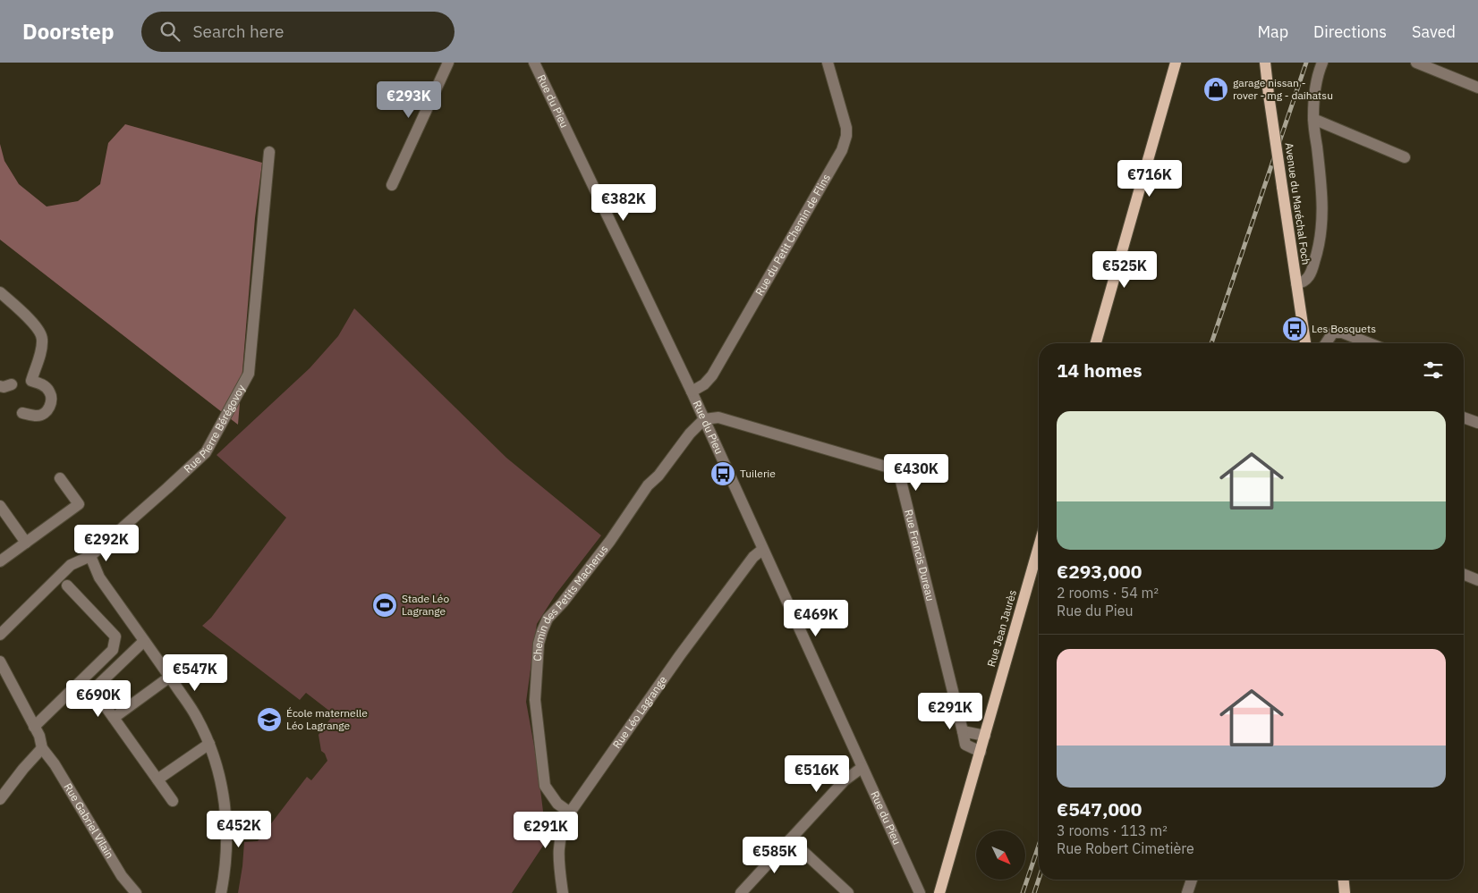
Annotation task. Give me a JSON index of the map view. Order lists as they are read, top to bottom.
{
  "streets": {
    "main road": ["Avenue du Maréchal Foch", "Rue Jean Jaurès"],
    "street": [
      "Rue du Pieu",
      "Rue du Petit Chemin de Flins",
      "Rue Pierre Bérégovoy",
      "Rue Francis Dureau",
      "Chemin des Petits Macherus",
      "Rue Léo Lagrange",
      "Rue Gabriel Vilain"
    ]
  },
  "crossings": [
    ["Rue du Pieu", "Rue du Petit Chemin de Flins"],
    ["Rue du Pieu", "Rue Francis Dureau"],
    ["Rue du Pieu", "Chemin des Petits Macherus"],
    ["Rue du Pieu", "Rue Léo Lagrange"],
    ["Rue Francis Dureau", "Chemin des Petits Macherus"],
    ["Rue Francis Dureau", "Rue Jean Jaurès"],
    ["Chemin des Petits Macherus", "Rue Léo Lagrange"]
  ],
  "places": {
    "shop": ["garage nissan - rover - mg - daihatsu"],
    "bus stop": ["Les Bosquets", "Tuilerie"],
    "sports": ["Stade Léo Lagrange"],
    "school or university": ["École maternelle Léo Lagrange"]
  },
  "north": "bottom right",
  "page": {
    "header": "Doorstep",
    "search": "Search here",
    "nav": ["Map", "Directions", "Saved"],
    "price": [
      "€293K",
      "€716K",
      "€382K",
      "€525K",
      "€430K",
      "€292K",
      "€469K",
      "€547K",
      "€690K",
      "€291K",
      "€516K",
      "€452K",
      "€291K",
      "€585K"
    ],
    "heading": "14 homes",
    "list": [
      {
        "name": "€293,000",
        "note": "2 rooms · 54 m² · Rue du Pieu"
      },
      {
        "name": "€547,000",
        "note": "3 rooms · 113 m² · Rue Robert Cimetière"
      }
    ]
  }
}
